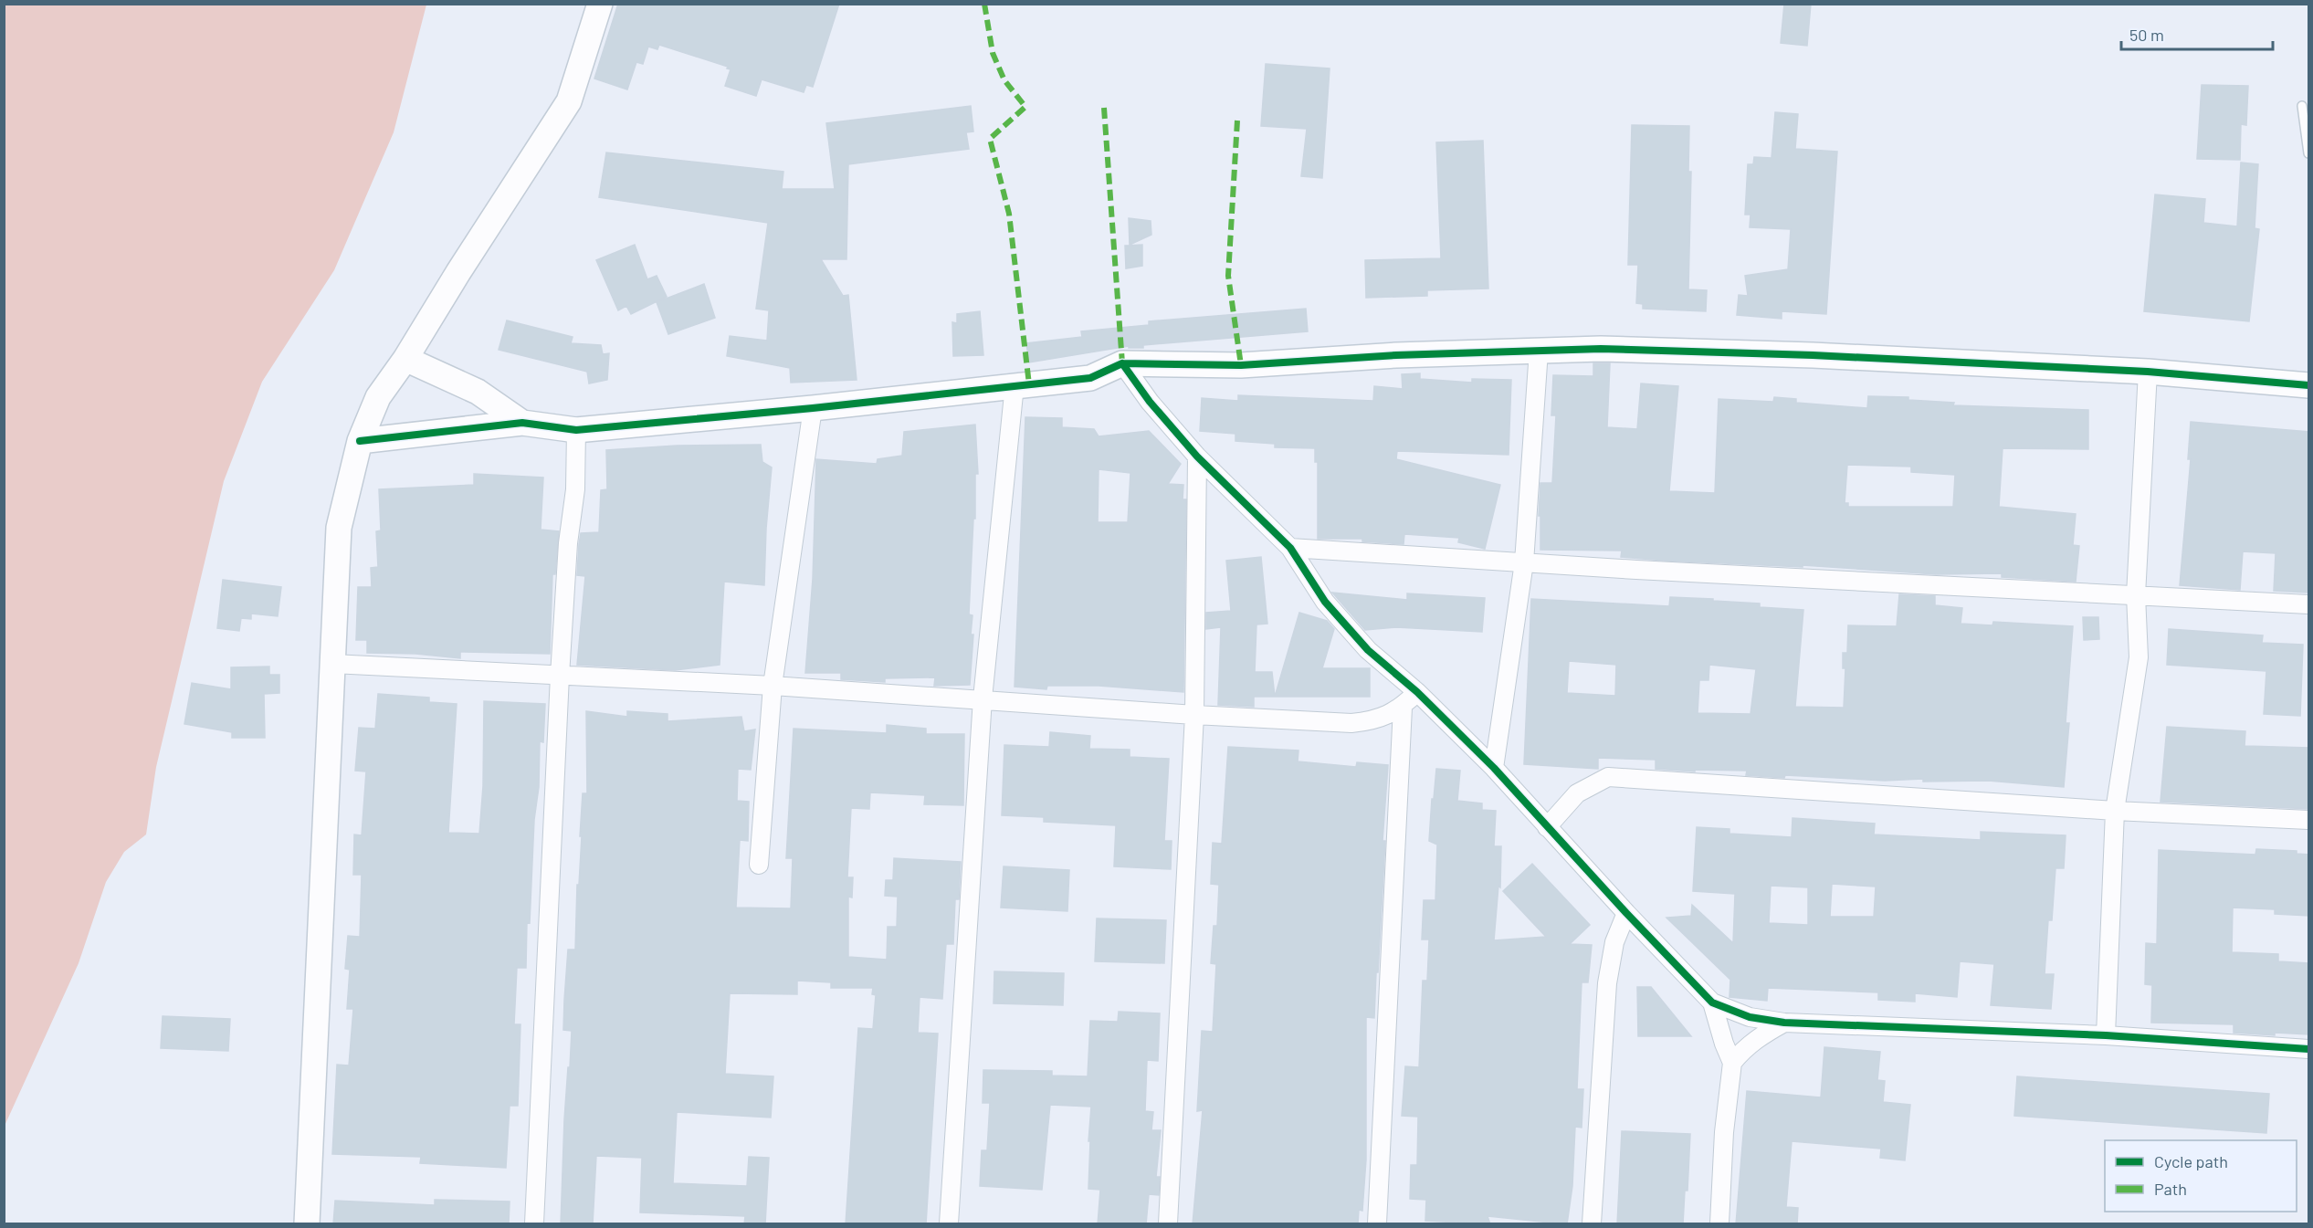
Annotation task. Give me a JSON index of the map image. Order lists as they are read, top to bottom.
{
  "legend": ["Cycle path", "Path"],
  "scale_bar": "50 m"
}
